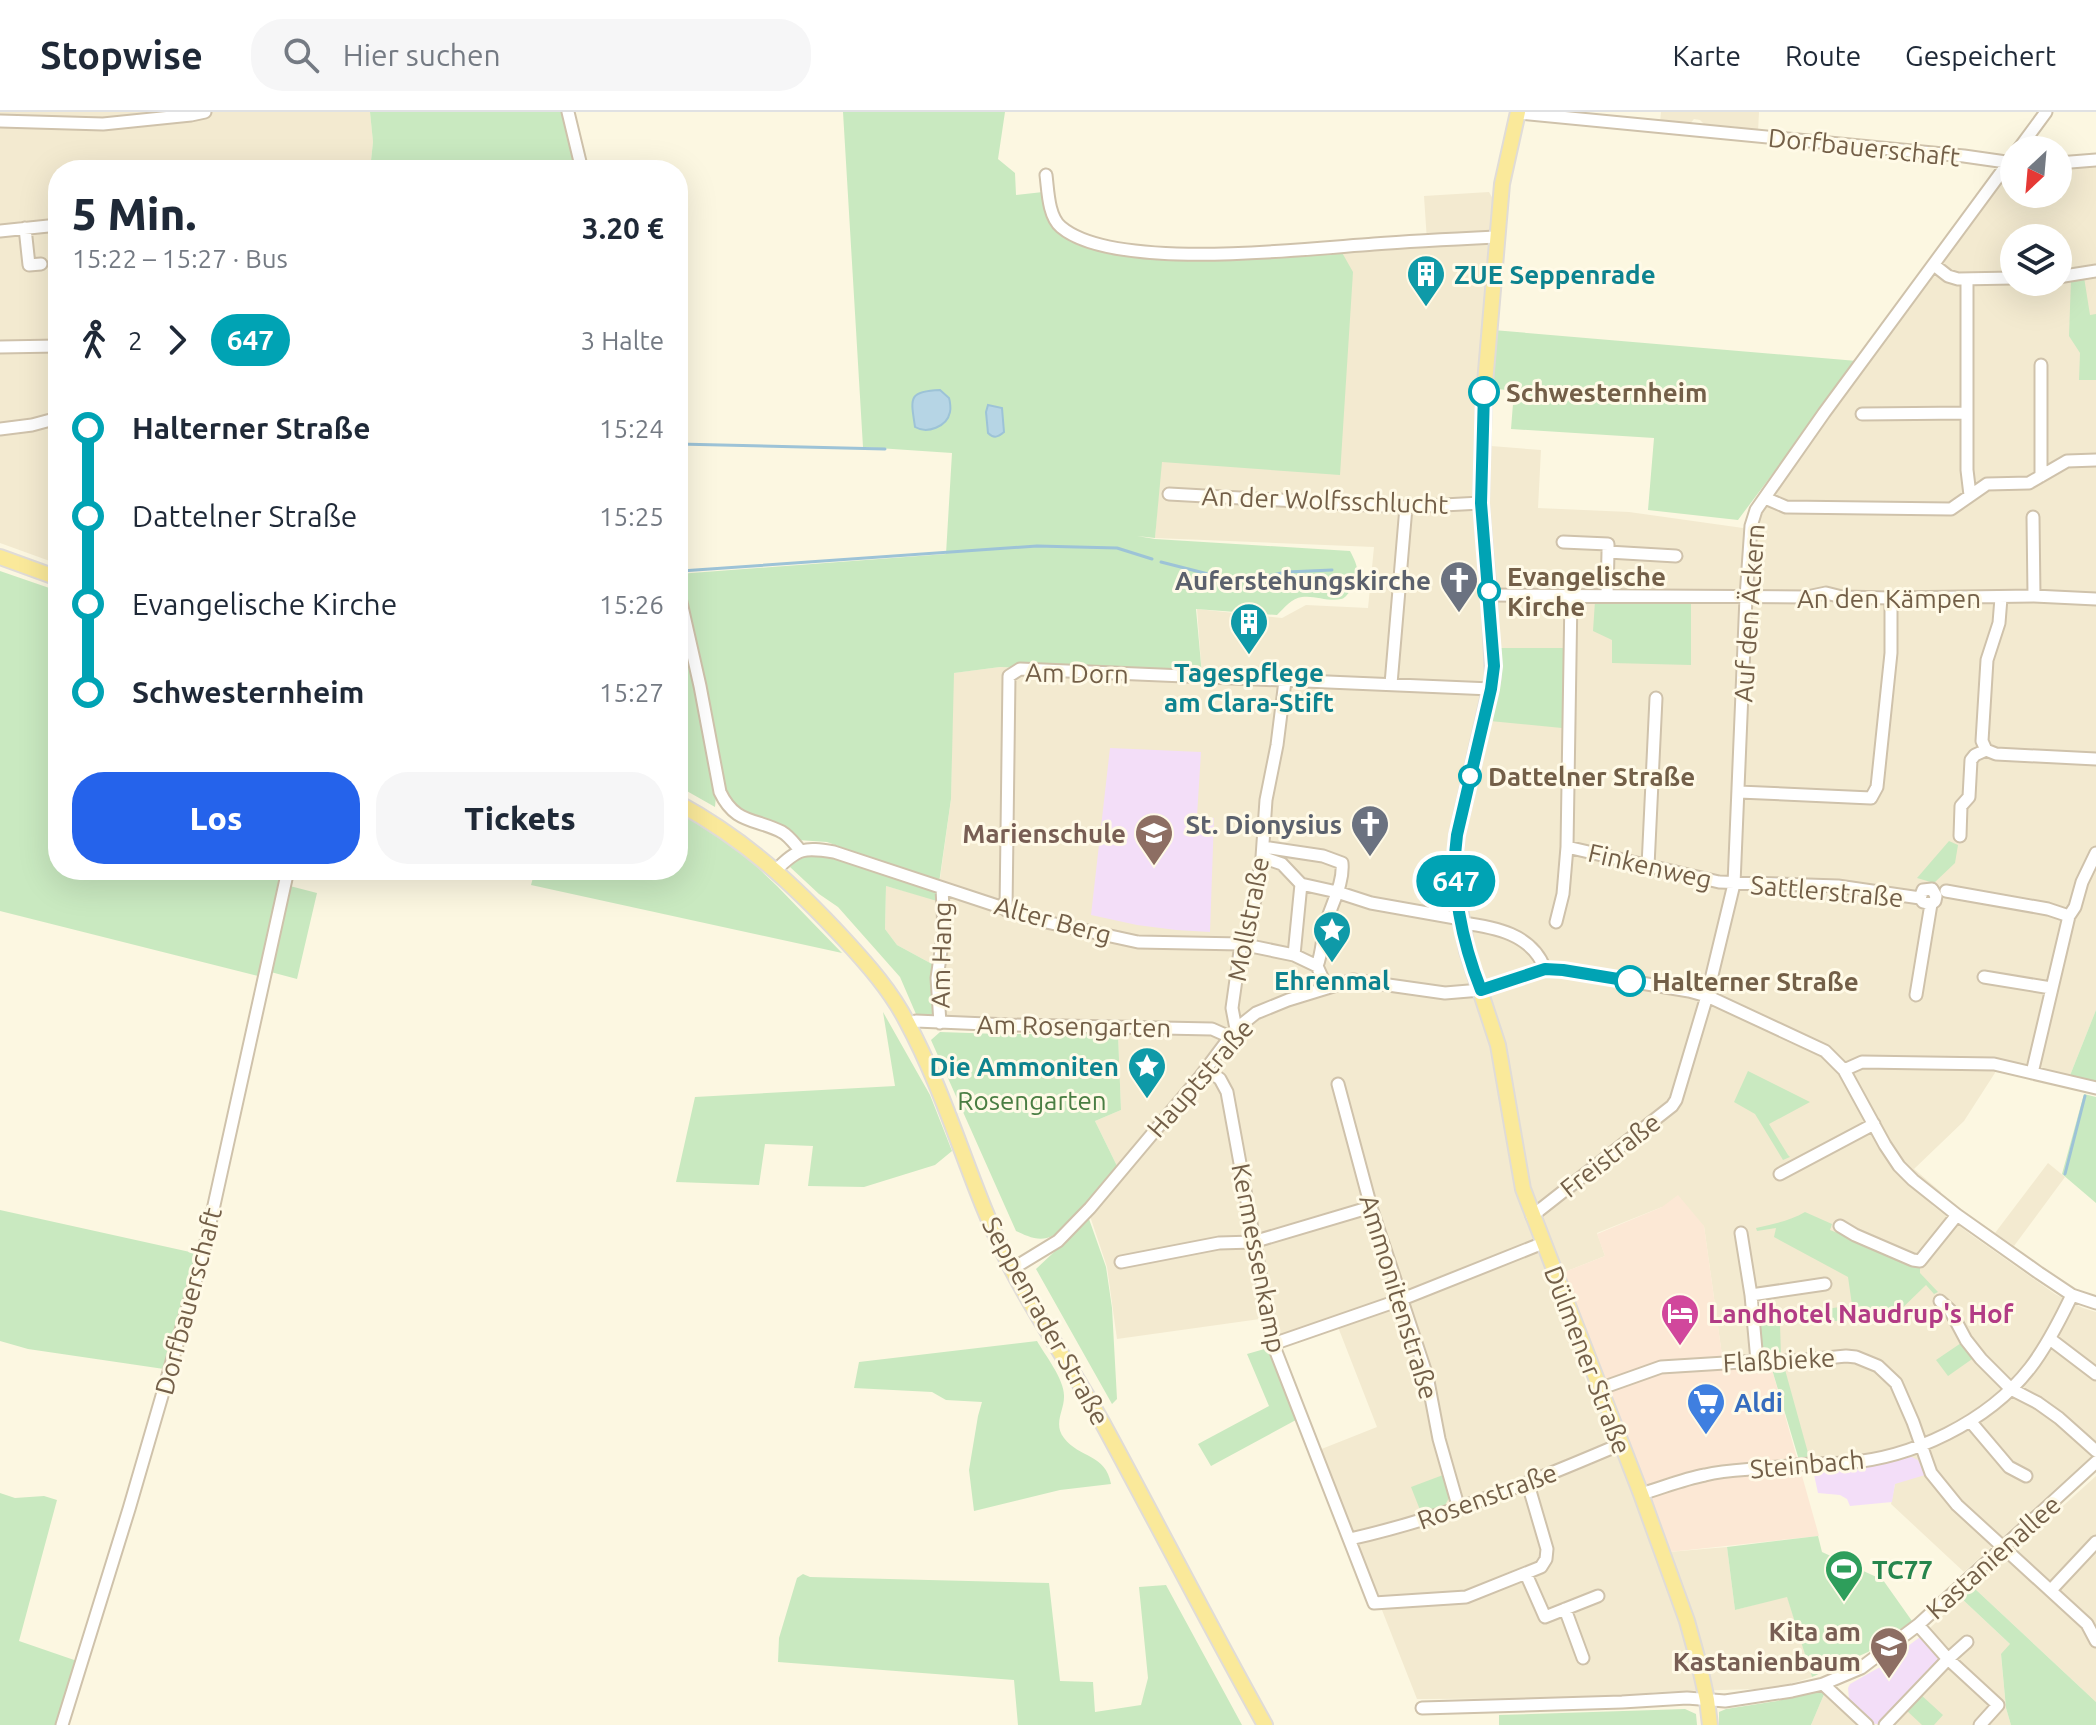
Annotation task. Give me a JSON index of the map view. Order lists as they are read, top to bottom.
{
  "streets": {
    "main road": ["Seppenrader Straße", "Dülmener Straße"],
    "street": [
      "Dorfbauerschaft",
      "An der Wolfsschlucht",
      "An den Kämpen",
      "Auf den Äckern",
      "Am Dorn",
      "Finkenweg",
      "Sattlerstraße",
      "Mollstraße",
      "Alter Berg",
      "Am Hang",
      "Am Rosengarten",
      "Hauptstraße",
      "Freistraße",
      "Kermessenkamp",
      "Ammonitenstraße",
      "Flaßbieke",
      "Steinbach",
      "Rosenstraße",
      "Kastanienallee"
    ]
  },
  "crossings": [
    ["An den Kämpen", "Auf den Äckern"],
    ["Auf den Äckern", "Finkenweg"],
    ["Auf den Äckern", "Sattlerstraße"],
    ["Auf den Äckern", "Freistraße"],
    ["Am Dorn", "Mollstraße"],
    ["Am Dorn", "Alter Berg"],
    ["Finkenweg", "Sattlerstraße"],
    ["Mollstraße", "Alter Berg"],
    ["Mollstraße", "Am Rosengarten"],
    ["Mollstraße", "Hauptstraße"],
    ["Alter Berg", "Am Hang"],
    ["Am Hang", "Am Rosengarten"],
    ["Am Rosengarten", "Hauptstraße"],
    ["Am Rosengarten", "Seppenrader Straße"],
    ["Hauptstraße", "Kermessenkamp"],
    ["Hauptstraße", "Seppenrader Straße"],
    ["Hauptstraße", "Dülmener Straße"],
    ["Freistraße", "Dülmener Straße"],
    ["Kermessenkamp", "Rosenstraße"],
    ["Ammonitenstraße", "Rosenstraße"],
    ["Dülmener Straße", "Flaßbieke"],
    ["Dülmener Straße", "Steinbach"],
    ["Dülmener Straße", "Rosenstraße"],
    ["Dülmener Straße", "Kastanienallee"],
    ["Flaßbieke", "Steinbach"],
    ["Flaßbieke", "Kastanienallee"]
  ],
  "parks": ["Rosengarten"],
  "places": {
    "building": ["ZUE Seppenrade", "Tagespflege am Clara-Stift"],
    "other": [
      "Schwesternheim",
      "Evangelische Kirche",
      "Dattelner Straße",
      "Halterner Straße"
    ],
    "church": ["Auferstehungskirche", "St. Dionysius"],
    "school or university": ["Marienschule", "Kita am Kastanienbaum"],
    "place": ["Ehrenmal", "Die Ammoniten"],
    "hotel": ["Landhotel Naudrup's Hof"],
    "supermarket": ["Aldi"],
    "sports": ["TC77"]
  },
  "lines": ["bus line 647"],
  "north": "bottom left",
  "page": {
    "header": "Stopwise",
    "search": "Hier suchen",
    "nav": ["Karte", "Route", "Gespeichert"],
    "on_map": "647",
    "heading": ["5 Min.", "15:22 – 15:27 · Bus", "3.20 €"],
    "legs": ["2", "647", "3 Halte"],
    "list": [
      {
        "name": "Halterner Straße",
        "value": "15:24"
      },
      {
        "name": "Dattelner Straße",
        "value": "15:25"
      },
      {
        "name": "Evangelische Kirche",
        "value": "15:26"
      },
      {
        "name": "Schwesternheim",
        "value": "15:27"
      }
    ],
    "buttons": ["Los", "Tickets"]
  }
}
